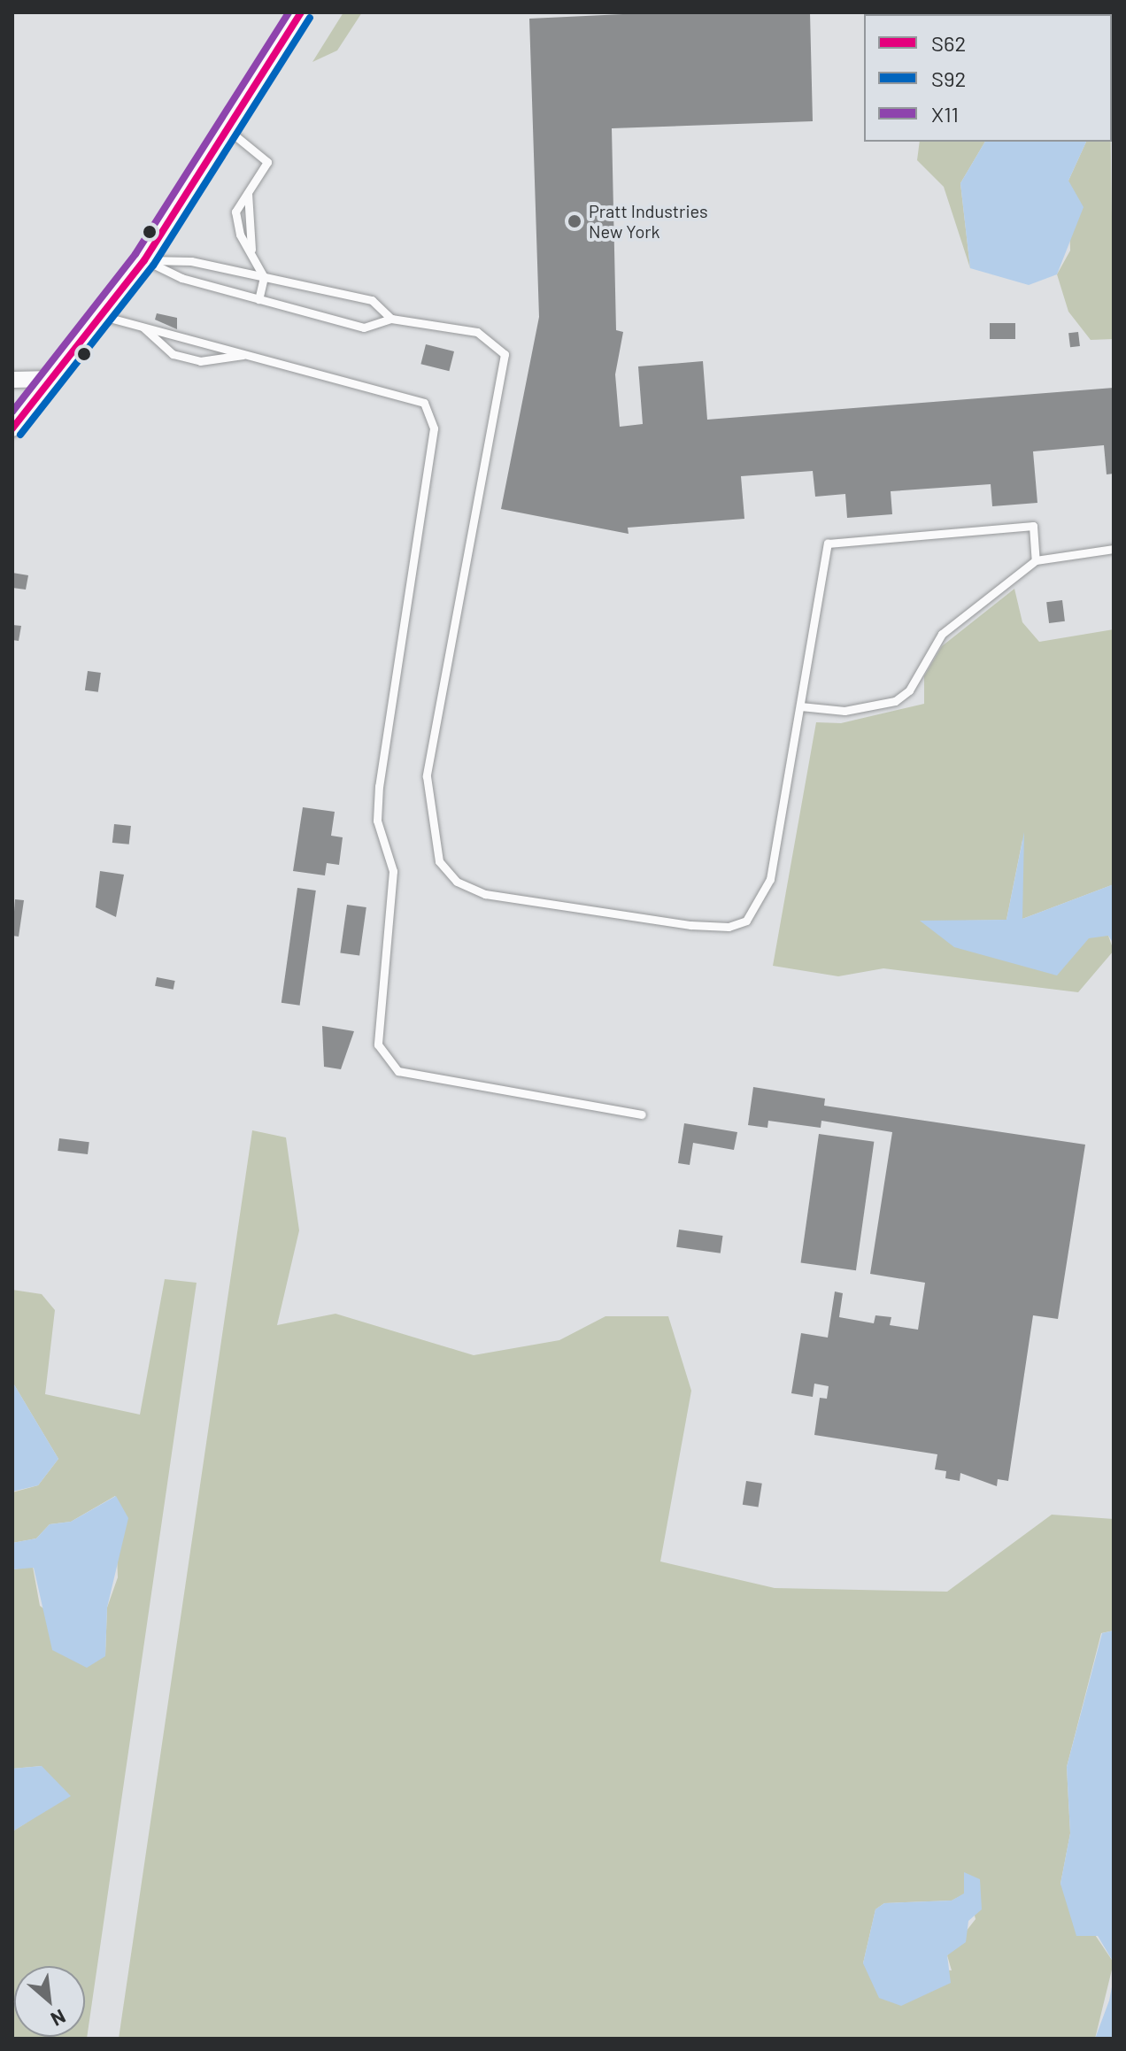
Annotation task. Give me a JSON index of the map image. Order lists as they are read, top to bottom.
{
  "places": ["Pratt Industries New York"],
  "lines": ["transit line S62", "transit line X11", "transit line S92"],
  "legend": ["S62", "S92", "X11"],
  "north": "bottom right"
}
